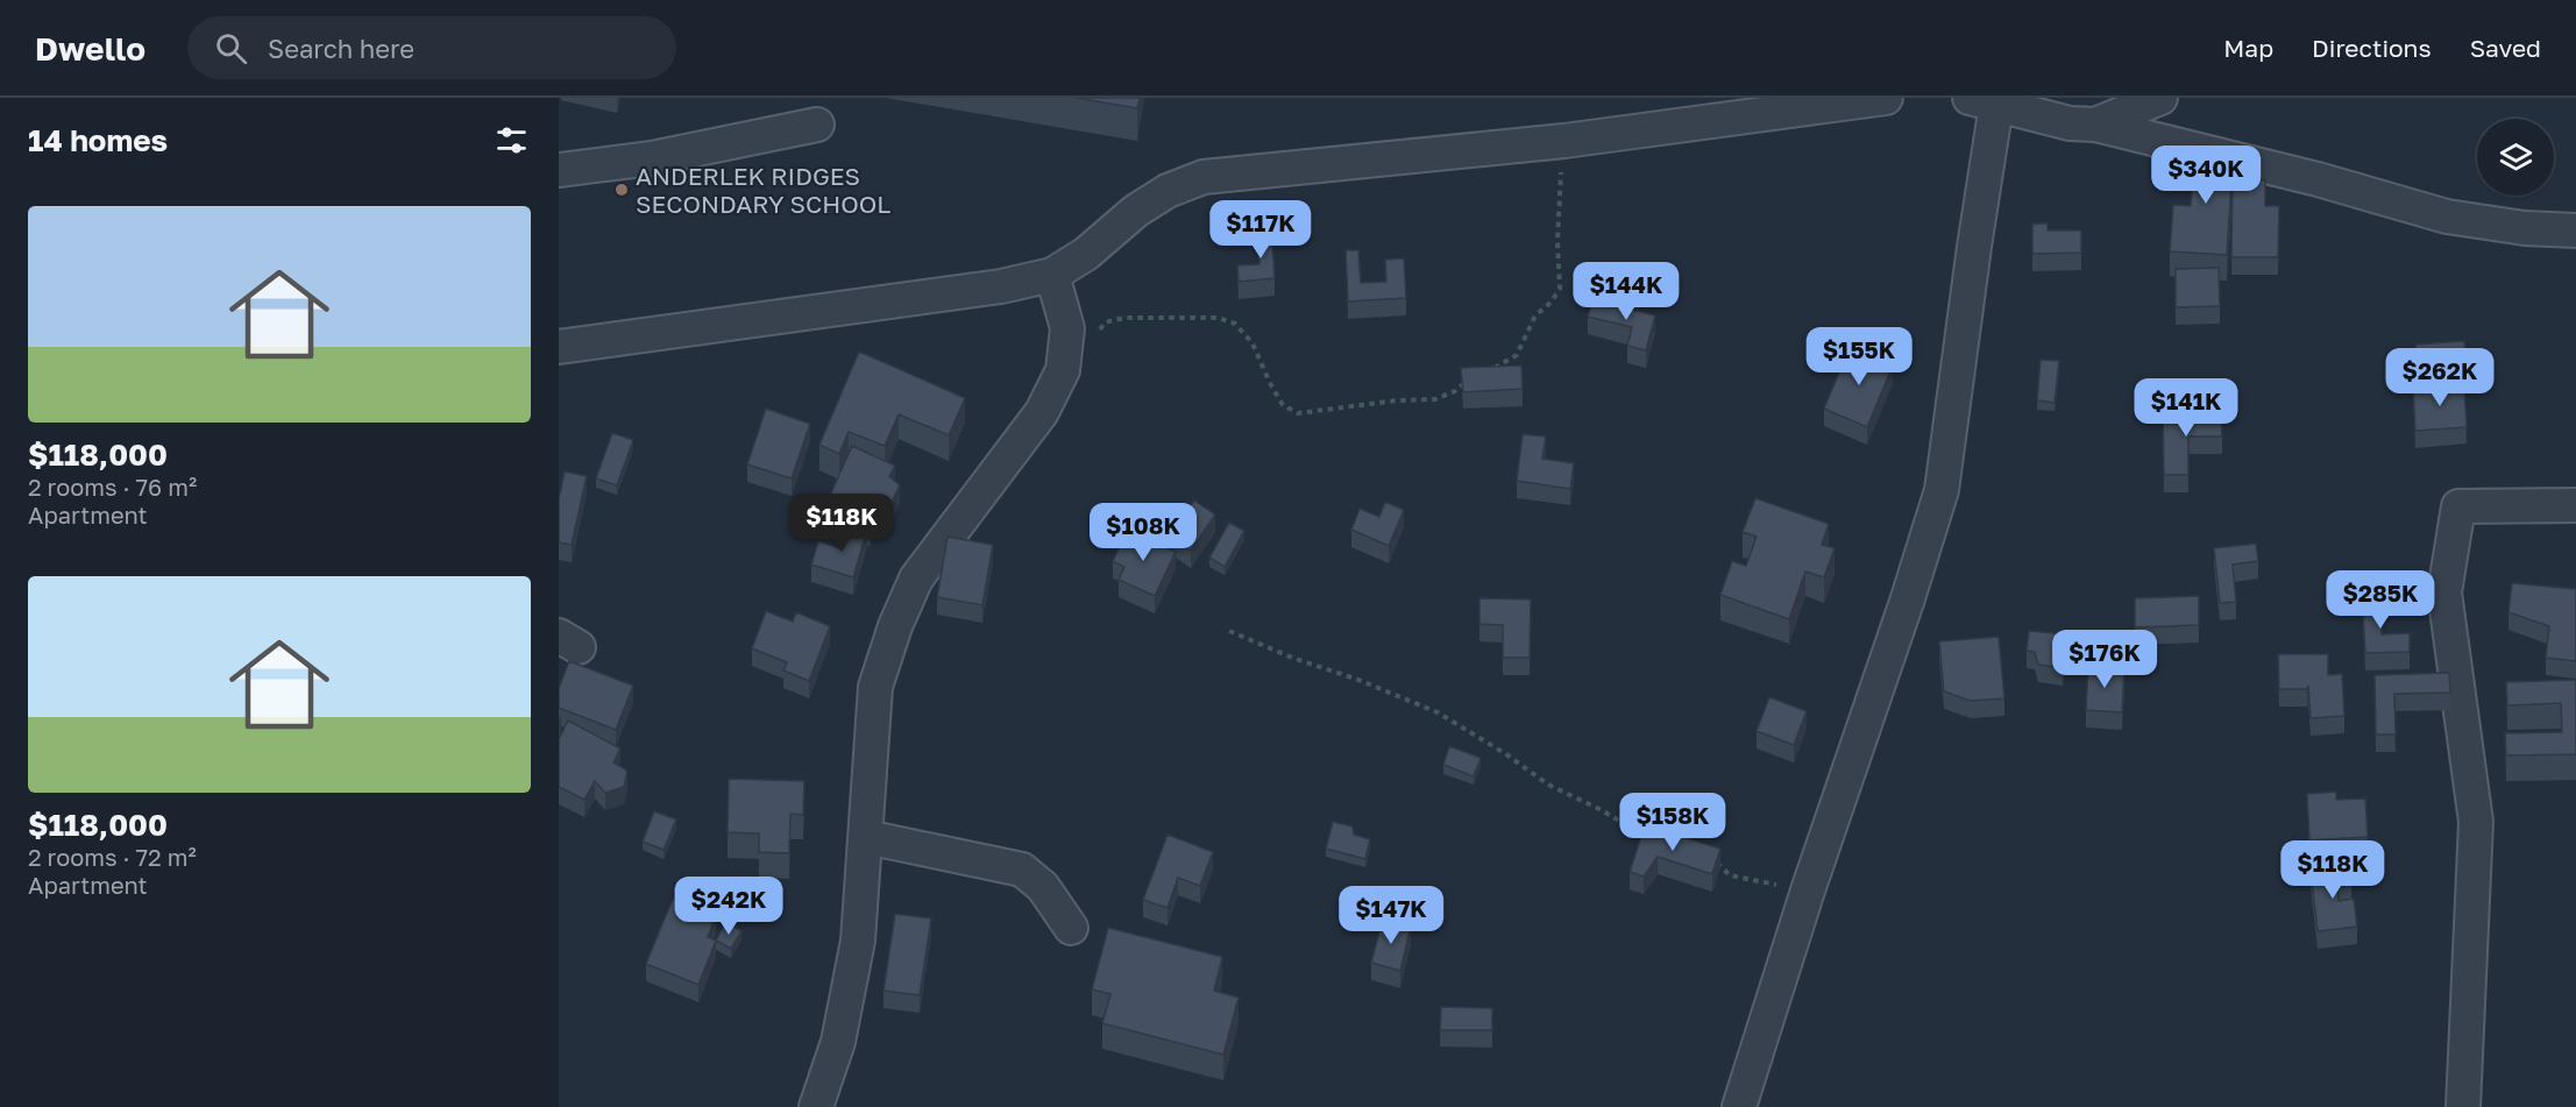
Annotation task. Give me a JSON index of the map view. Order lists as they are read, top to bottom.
{
  "places": ["ANDERLEK RIDGES SECONDARY SCHOOL"],
  "page": {
    "header": "Dwello",
    "search": "Search here",
    "nav": ["Map", "Directions", "Saved"],
    "heading": "14 homes",
    "price": [
      "$340K",
      "$117K",
      "$144K",
      "$155K",
      "$262K",
      "$141K",
      "$118K",
      "$108K",
      "$285K",
      "$176K",
      "$158K",
      "$118K",
      "$242K",
      "$147K"
    ],
    "list": [
      {
        "name": "$118,000",
        "note": "2 rooms · 76 m² · Apartment"
      },
      {
        "name": "$118,000",
        "note": "2 rooms · 72 m² · Apartment"
      }
    ]
  }
}
